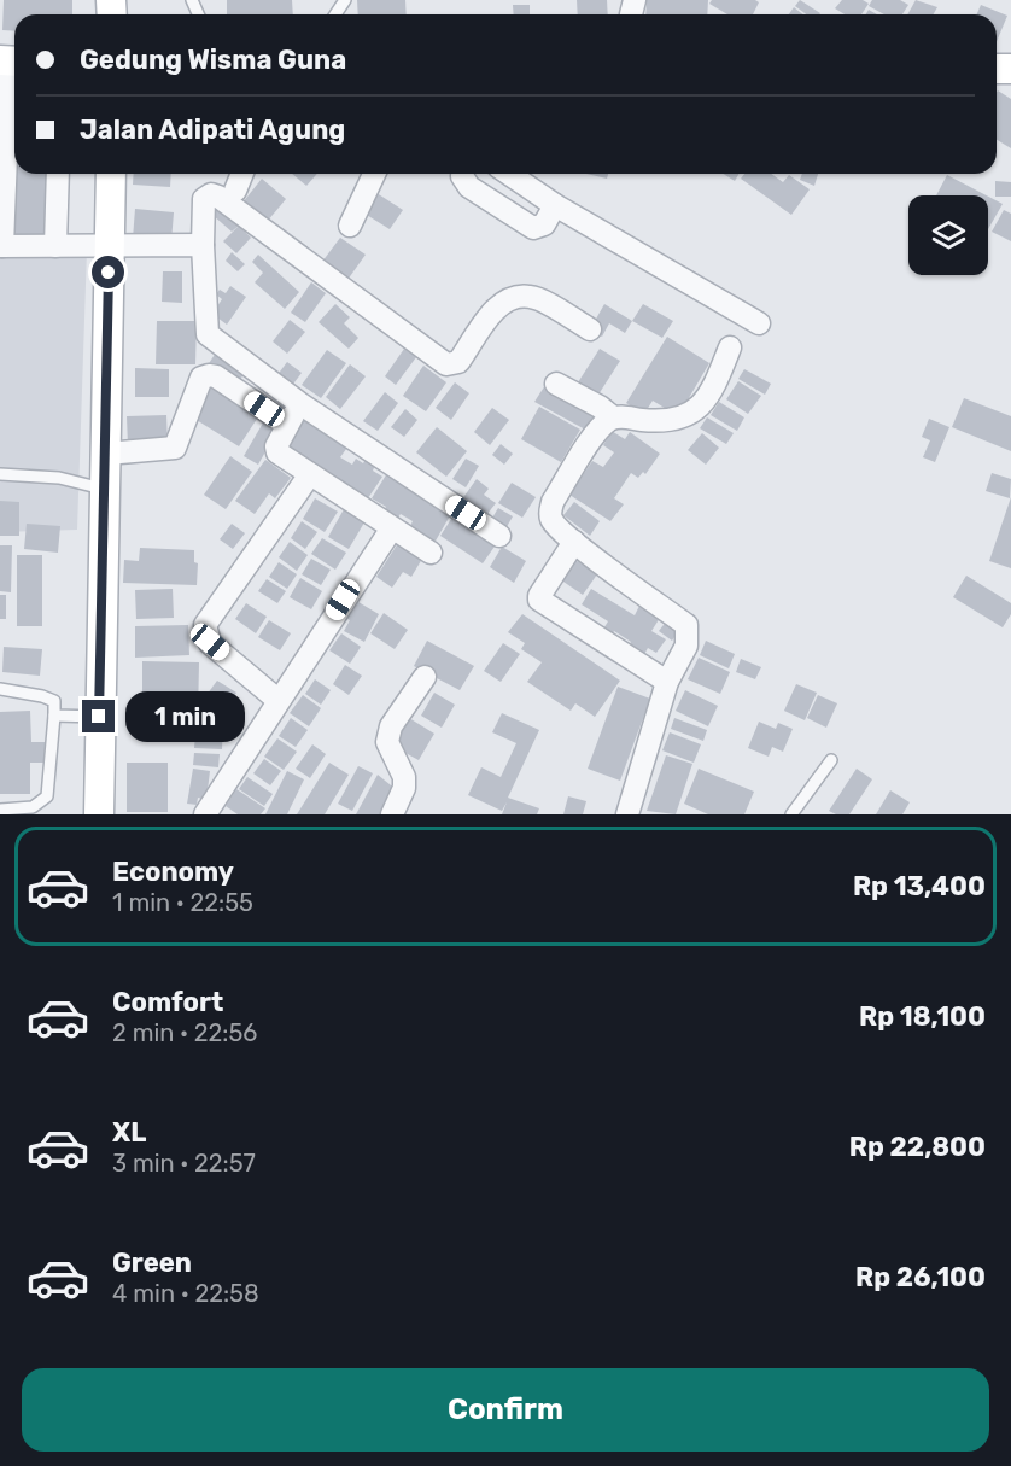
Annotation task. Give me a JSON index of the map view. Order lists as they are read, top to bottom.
{
  "page": {
    "banner": ["Gedung Wisma Guna", "Jalan Adipati Agung"],
    "bubble": "1 min",
    "list": [
      {
        "name": "Economy",
        "note": "1 min · 22:55",
        "value": "Rp 13,400"
      },
      {
        "name": "Comfort",
        "note": "2 min · 22:56",
        "value": "Rp 18,100"
      },
      {
        "name": "XL",
        "note": "3 min · 22:57",
        "value": "Rp 22,800"
      },
      {
        "name": "Green",
        "note": "4 min · 22:58",
        "value": "Rp 26,100"
      }
    ],
    "buttons": "Confirm"
  }
}
